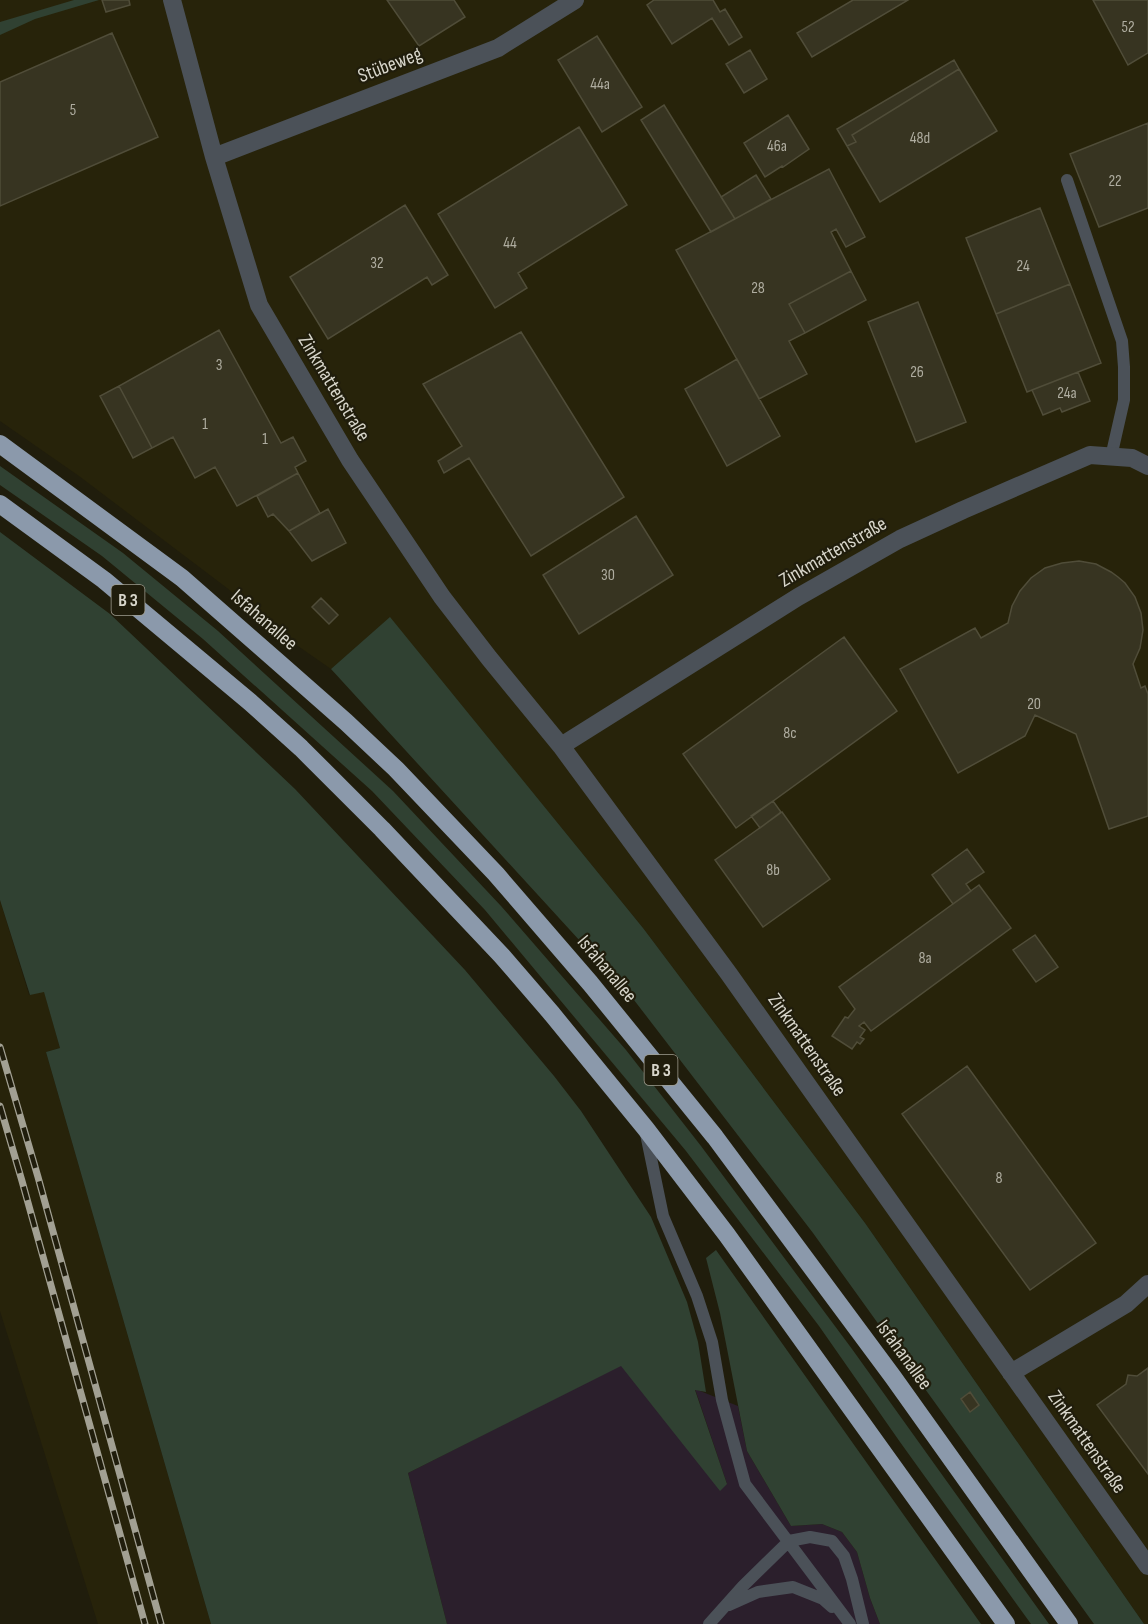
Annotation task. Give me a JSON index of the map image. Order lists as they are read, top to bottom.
{
  "streets": {
    "highway": ["B 3", "Isfahanallee"],
    "street": ["Stübeweg", "Zinkmattenstraße"]
  },
  "crossings": [
    ["Stübeweg", "Zinkmattenstraße"]
  ],
  "house_numbers": [
    "52",
    "44a",
    "5",
    "48d",
    "46a",
    "22",
    "44",
    "32",
    "24",
    "28",
    "3",
    "26",
    "24a",
    "1",
    "1",
    "30",
    "20",
    "8c",
    "8b",
    "8a",
    "8"
  ]
}
